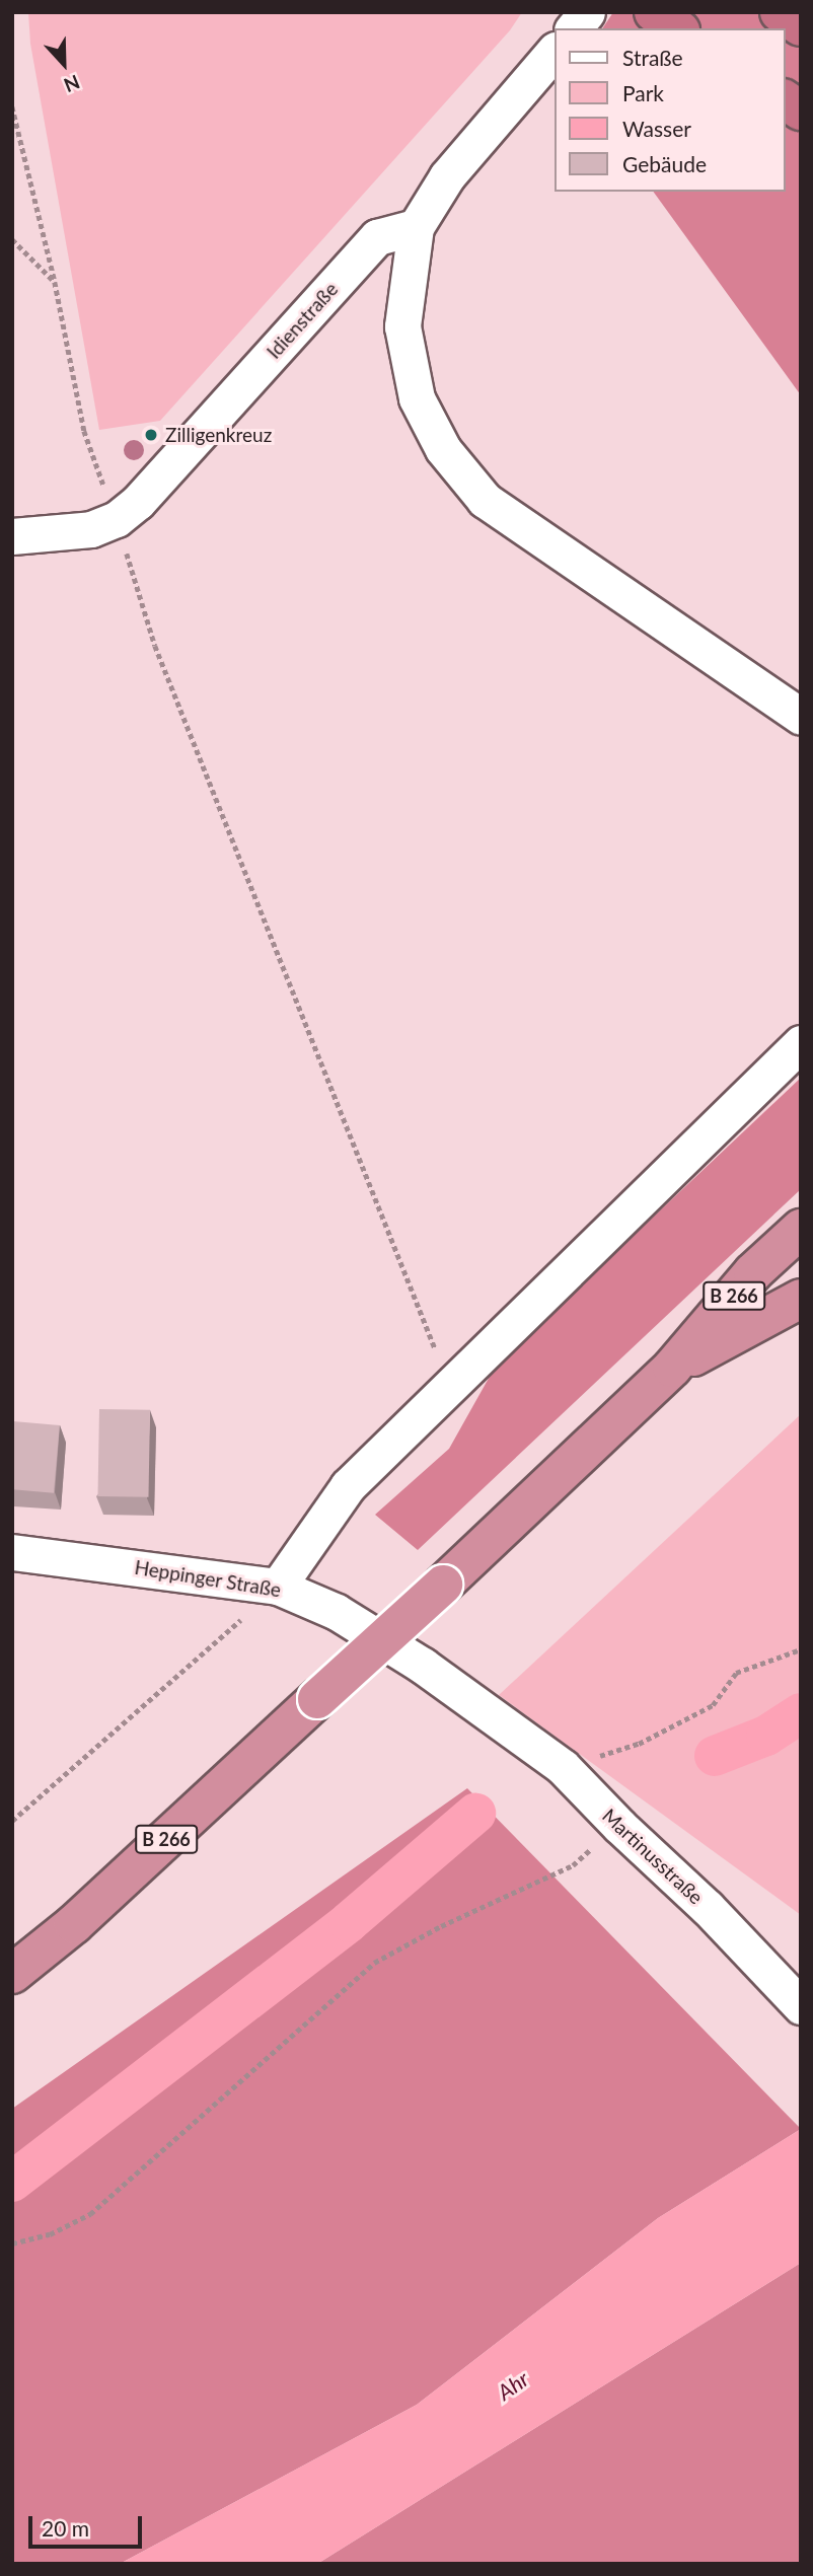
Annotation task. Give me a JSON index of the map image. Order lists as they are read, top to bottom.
{
  "streets": {
    "highway": ["B 266"],
    "street": ["Idienstraße", "Heppinger Straße", "Martinusstraße"]
  },
  "crossings": [
    ["Heppinger Straße", "Martinusstraße"]
  ],
  "water": ["Ahr"],
  "places": ["Zilligenkreuz"],
  "legend": [
    "Straße",
    "Park",
    "Wasser",
    "Gebäude"
  ],
  "scale_bar": "20 m",
  "north": "bottom"
}
